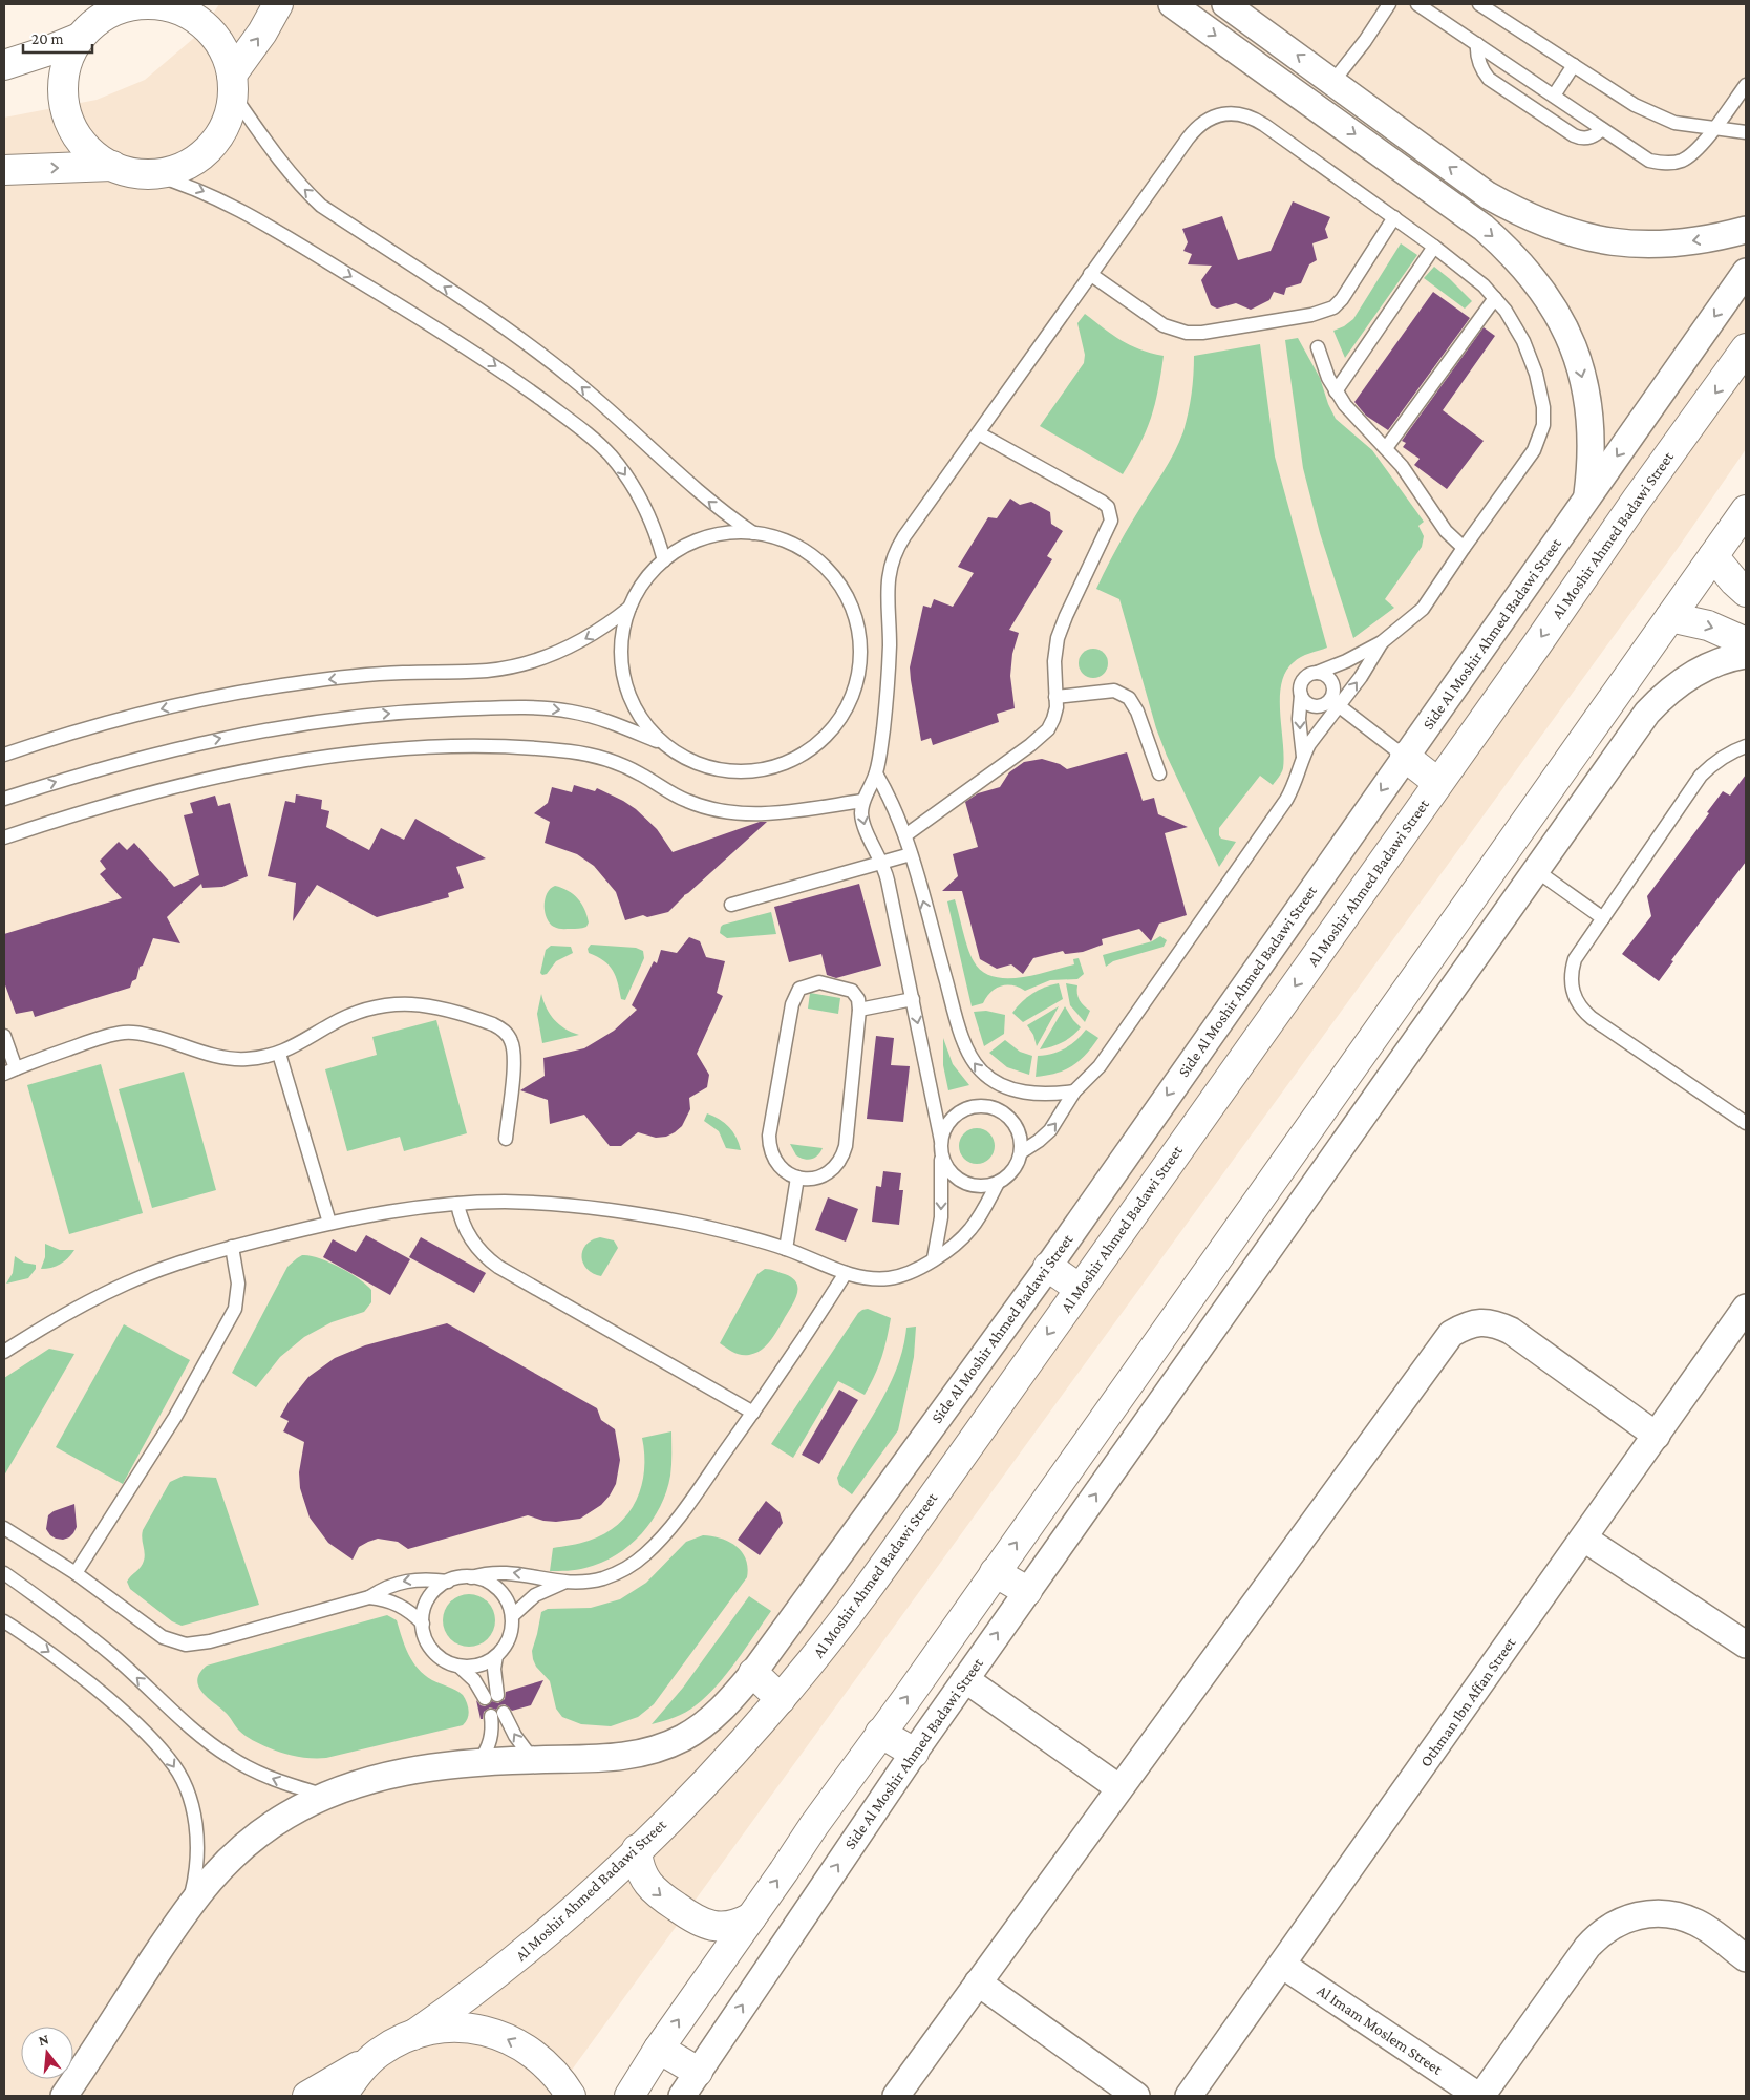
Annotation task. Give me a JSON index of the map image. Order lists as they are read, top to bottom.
{
  "streets": {
    "street": [
      "Al Moshir Ahmed Badawi Street",
      "Side Al Moshir Ahmed Badawi Street",
      "Othman Ibn Affan Street",
      "Al Imam Moslem Street"
    ]
  },
  "crossings": [
    ["Othman Ibn Affan Street", "Al Imam Moslem Street"]
  ],
  "scale_bar": "20 m",
  "north": "top"
}
